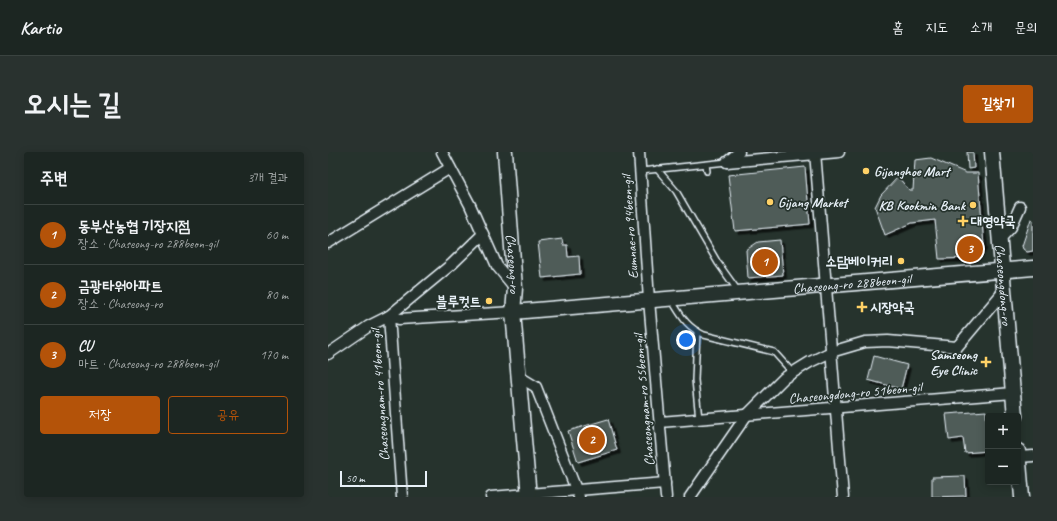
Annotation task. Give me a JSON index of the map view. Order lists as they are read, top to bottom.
{
  "streets": {
    "street": [
      "Eumnae-ro 94beon-gil",
      "Chaseong-ro",
      "Chaseong-ro 288beon-gil",
      "Chaseongdong-ro",
      "Chaseongdong-ro 51beon-gil",
      "Chaseongnam-ro 41beon-gil",
      "Chaseongnam-ro 55beon-gil"
    ]
  },
  "crossings": [
    ["Eumnae-ro 94beon-gil", "Chaseong-ro 288beon-gil"],
    ["Eumnae-ro 94beon-gil", "Chaseongnam-ro 55beon-gil"],
    ["Chaseong-ro", "Chaseong-ro 288beon-gil"],
    ["Chaseong-ro 288beon-gil", "Chaseongdong-ro"],
    ["Chaseong-ro 288beon-gil", "Chaseongnam-ro 55beon-gil"],
    ["Chaseongdong-ro", "Chaseongdong-ro 51beon-gil"],
    ["Chaseongdong-ro 51beon-gil", "Chaseongnam-ro 55beon-gil"]
  ],
  "places": {
    "other": [
      "Gijanghoe Mart",
      "Gijang Market",
      "KB Kookmin Bank",
      "소담베이커리",
      "블루컷트"
    ],
    "health": ["대영약국", "시장약국", "Samseong Eye Clinic"]
  },
  "scale_bar": "50 m",
  "page": {
    "header": "Kartio",
    "nav": [
      "홈",
      "지도",
      "소개",
      "문의"
    ],
    "buttons": [
      "길찾기",
      ["저장", "공유"]
    ],
    "title": "오시는 길",
    "heading": ["주변", "3개 결과"],
    "list": [
      {
        "mark": "1",
        "name": "동부산농협 기장지점",
        "note": "장소 · Chaseong-ro 288beon-gil",
        "value": "60 m"
      },
      {
        "mark": "2",
        "name": "금광타워아파트",
        "note": "장소 · Chaseong-ro",
        "value": "80 m"
      },
      {
        "mark": "3",
        "name": "CU",
        "note": "마트 · Chaseong-ro 288beon-gil",
        "value": "170 m"
      }
    ],
    "pins": ["3", "1", "2"],
    "map_buttons": ["+", "−"],
    "scale": "50 m"
  }
}
